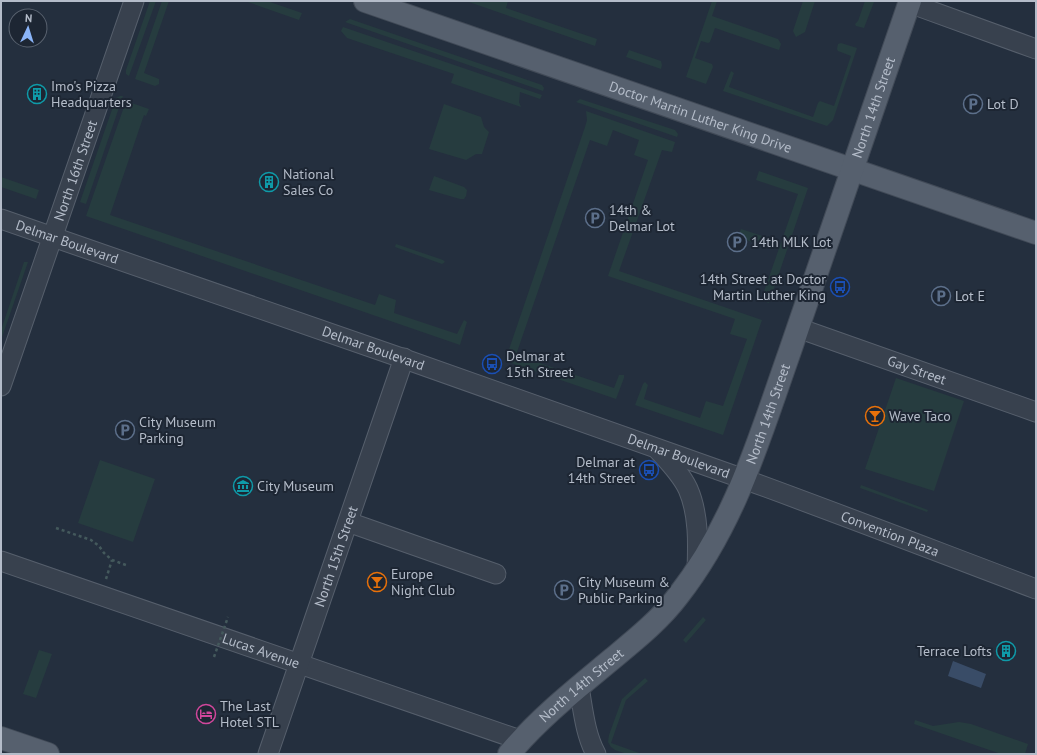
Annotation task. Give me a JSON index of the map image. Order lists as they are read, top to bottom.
{
  "streets": {
    "main road": ["North 14th Street", "Doctor Martin Luther King Drive"],
    "street": [
      "North 16th Street",
      "Delmar Boulevard",
      "Gay Street",
      "Convention Plaza",
      "North 15th Street",
      "Lucas Avenue"
    ]
  },
  "crossings": [
    ["North 14th Street", "Doctor Martin Luther King Drive"],
    ["North 14th Street", "Delmar Boulevard"],
    ["North 14th Street", "Gay Street"],
    ["North 14th Street", "Convention Plaza"],
    ["North 14th Street", "Lucas Avenue"],
    ["North 16th Street", "Delmar Boulevard"],
    ["Delmar Boulevard", "Convention Plaza"],
    ["Delmar Boulevard", "North 15th Street"],
    ["North 15th Street", "Lucas Avenue"]
  ],
  "places": {
    "building": ["Imo's Pizza Headquarters", "National Sales Co", "Terrace Lofts"],
    "parking": [
      "Lot D",
      "14th & Delmar Lot",
      "14th MLK Lot",
      "Lot E",
      "City Museum Parking",
      "City Museum & Public Parking"
    ],
    "bus stop": ["14th Street at Doctor Martin Luther King", "Delmar at 15th Street", "Delmar at 14th Street"],
    "bar": ["Wave Taco", "Europe Night Club"],
    "museum": ["City Museum"],
    "hotel": ["The Last Hotel STL"]
  },
  "north": "top"
}
